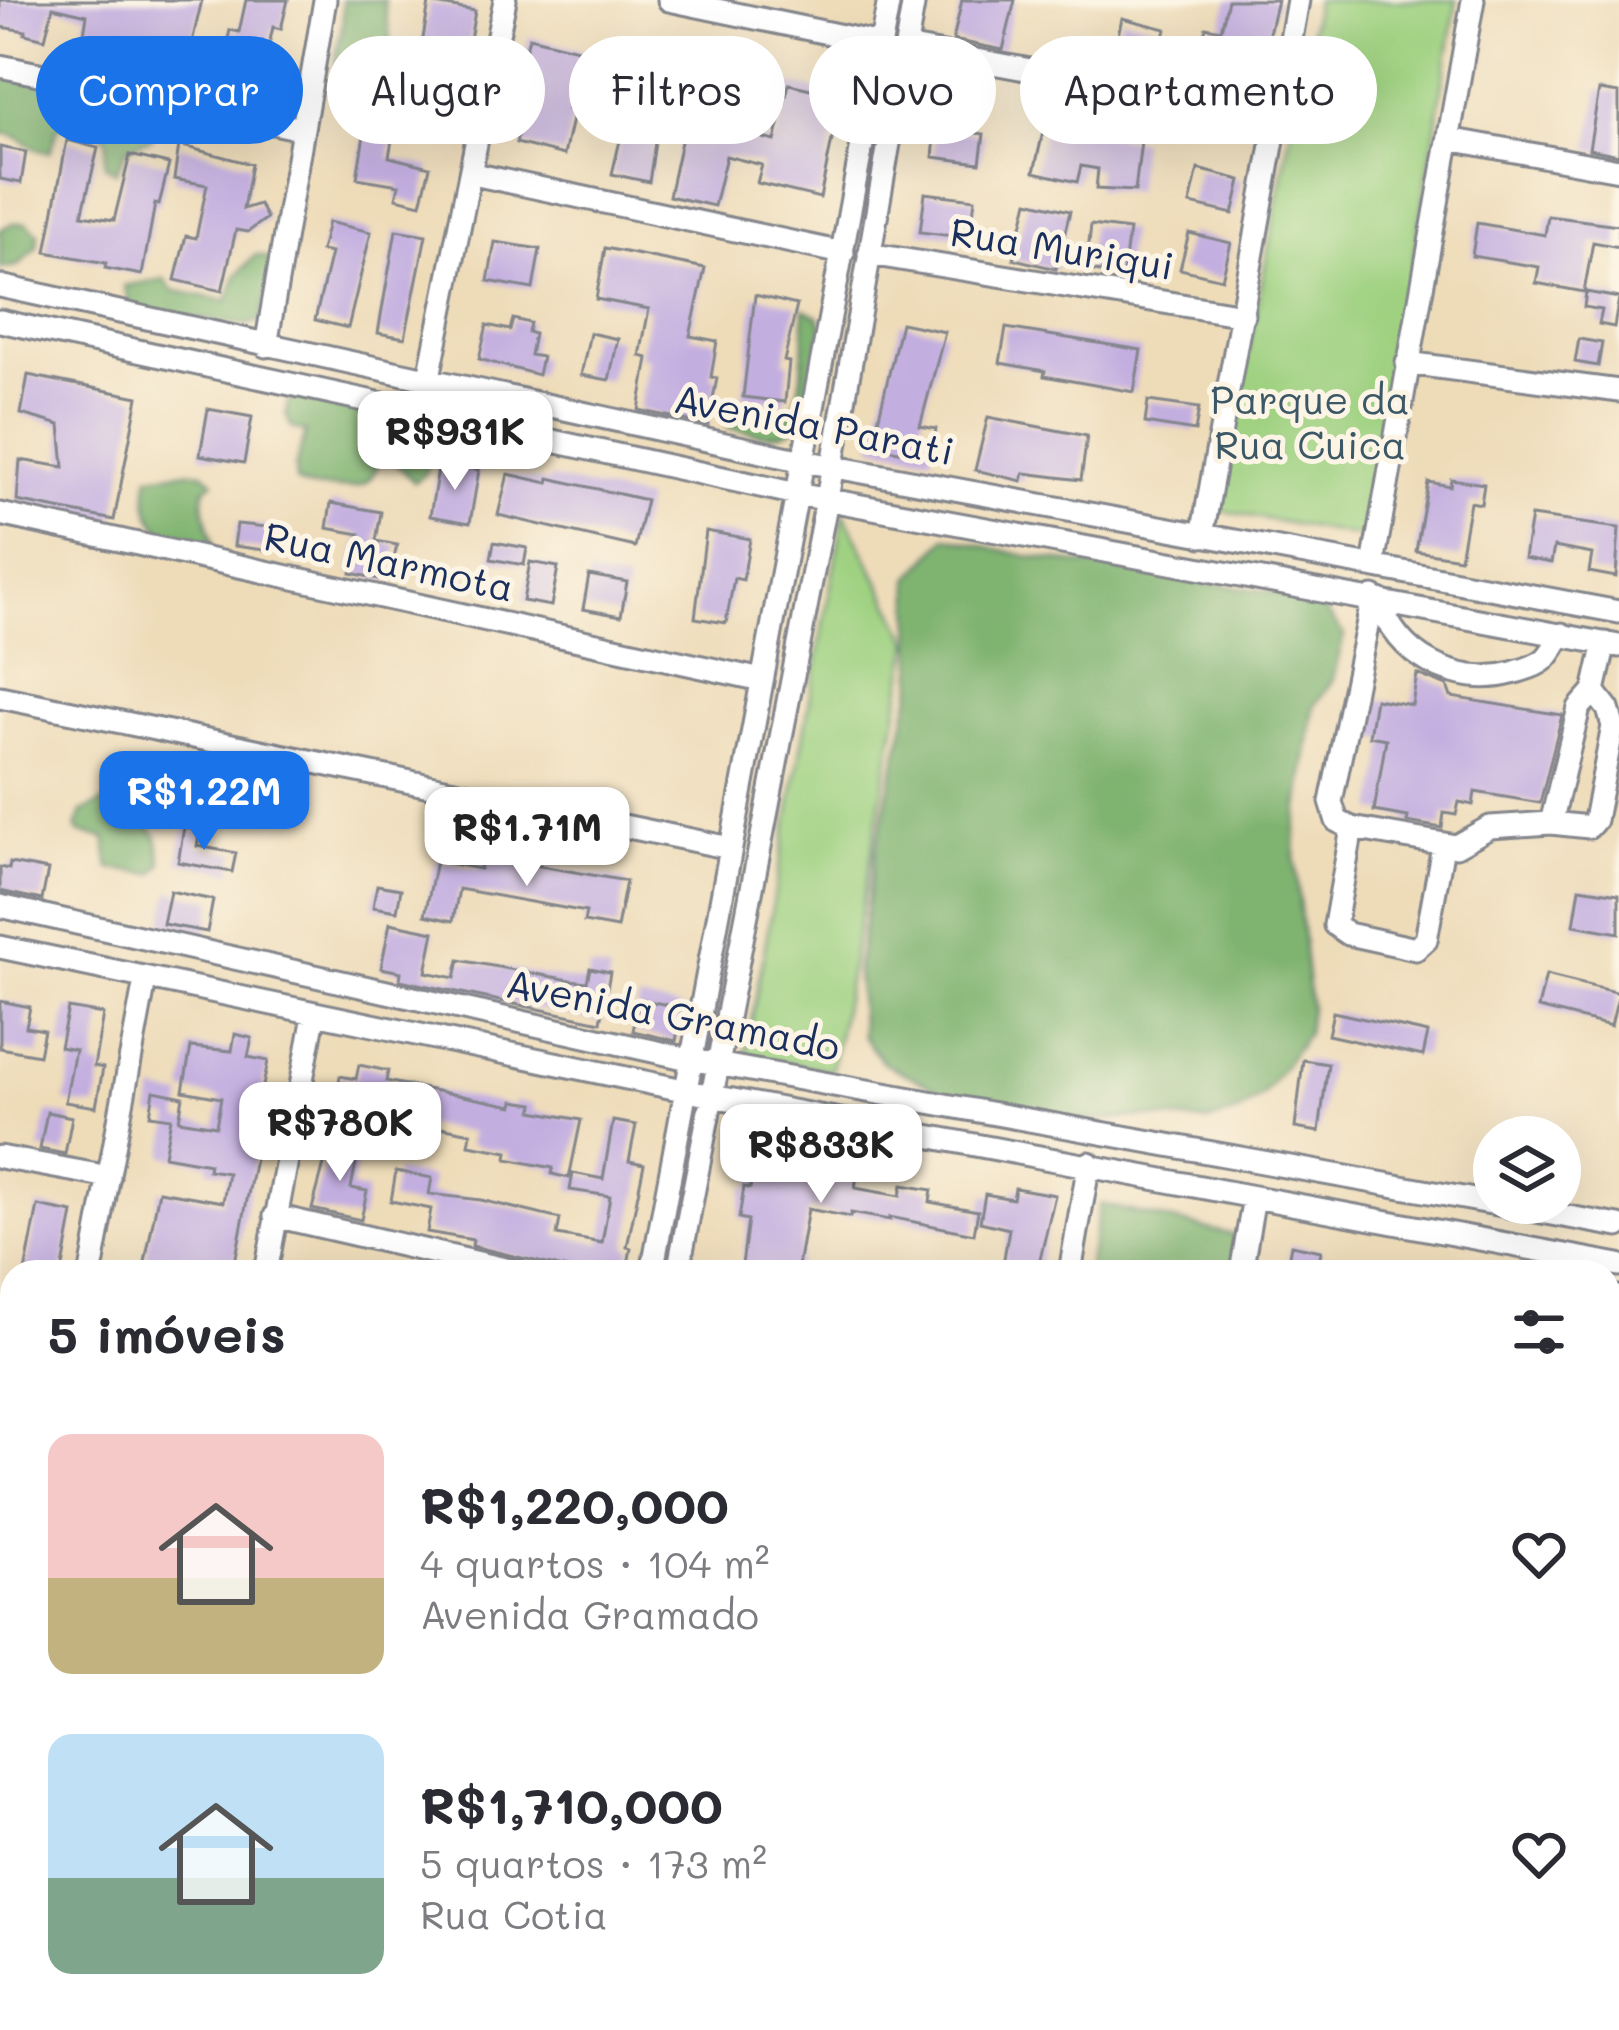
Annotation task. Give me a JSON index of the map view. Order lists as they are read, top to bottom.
{
  "streets": {
    "street": [
      "Rua Muriqui",
      "Avenida Parati",
      "Rua Marmota",
      "Avenida Gramado"
    ]
  },
  "parks": ["Parque da Rua Cuica"],
  "page": {
    "chip": [
      "Comprar",
      "Alugar",
      "Filtros",
      "Novo",
      "Apartamento"
    ],
    "price": [
      "R$931K",
      "R$1.22M",
      "R$1.71M",
      "R$780K",
      "R$833K"
    ],
    "heading": "5 imóveis",
    "list": [
      {
        "name": "R$1,220,000",
        "note": "4 quartos · 104 m² · Avenida Gramado"
      },
      {
        "name": "R$1,710,000",
        "note": "5 quartos · 173 m² · Rua Cotia"
      }
    ]
  }
}
